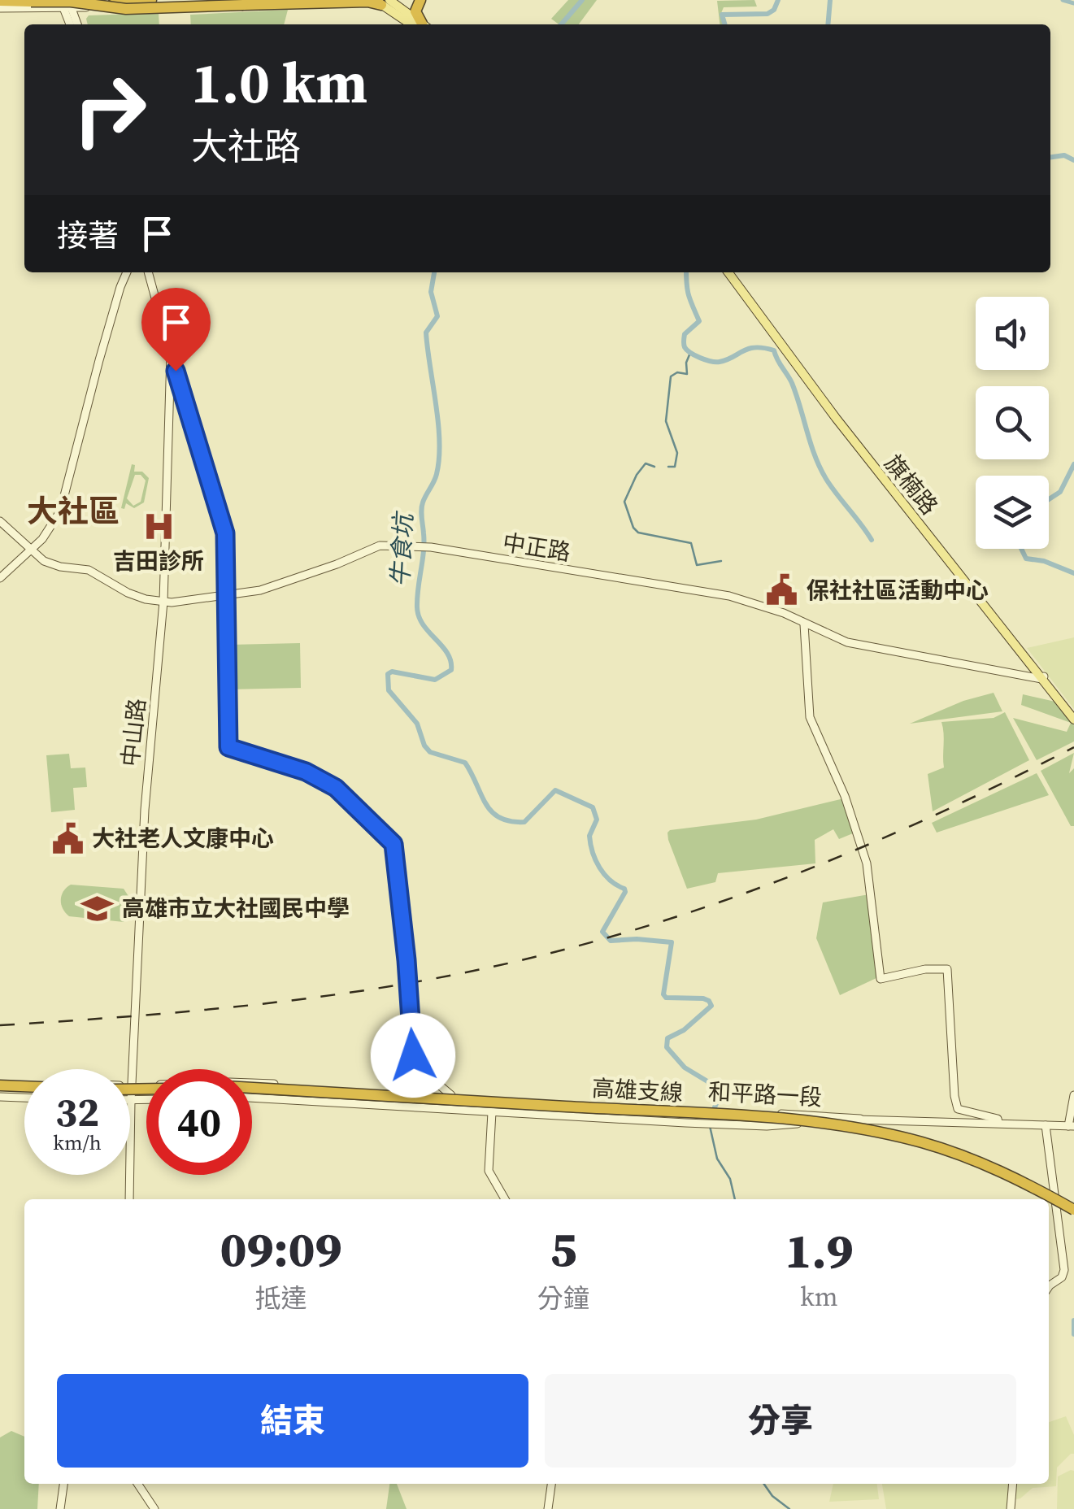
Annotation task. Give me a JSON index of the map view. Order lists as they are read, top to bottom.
{
  "streets": {
    "highway": ["高雄支線"],
    "main road": ["旗楠路"],
    "street": ["中正路", "中山路", "和平路一段"]
  },
  "crossings": [
    ["旗楠路", "中正路"],
    ["中正路", "中山路"],
    ["中山路", "和平路一段"]
  ],
  "districts": ["大社區"],
  "water": ["牛食坑"],
  "places": {
    "hospital": ["吉田診所"],
    "public building": ["保社社區活動中心", "大社老人文康中心"],
    "school or university": ["高雄市立大社國民中學"]
  },
  "page": {
    "turn": ["1.0 km", "大社路"],
    "then": "接著",
    "speed": "32 km/h",
    "limit": "40",
    "eta": [
      "09:09",
      "抵達",
      "5",
      "分鐘",
      "1.9",
      "km"
    ],
    "buttons": ["結束", "分享"]
  }
}
